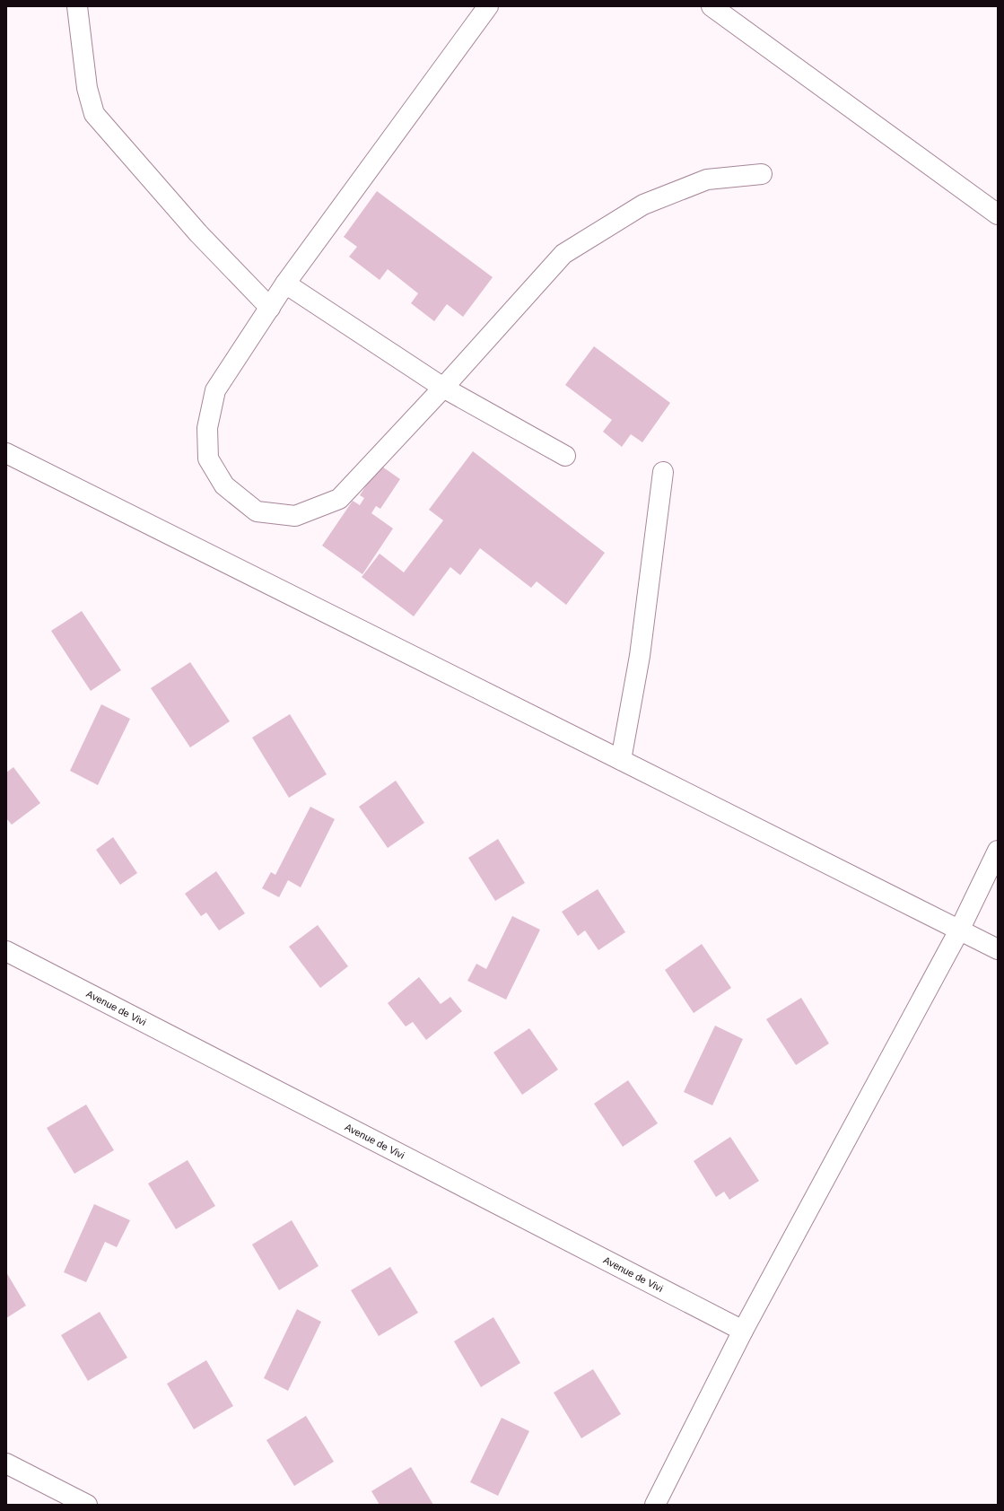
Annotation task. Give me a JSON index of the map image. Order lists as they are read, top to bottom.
{
  "streets": {
    "street": ["Avenue de Vivi"]
  }
}
